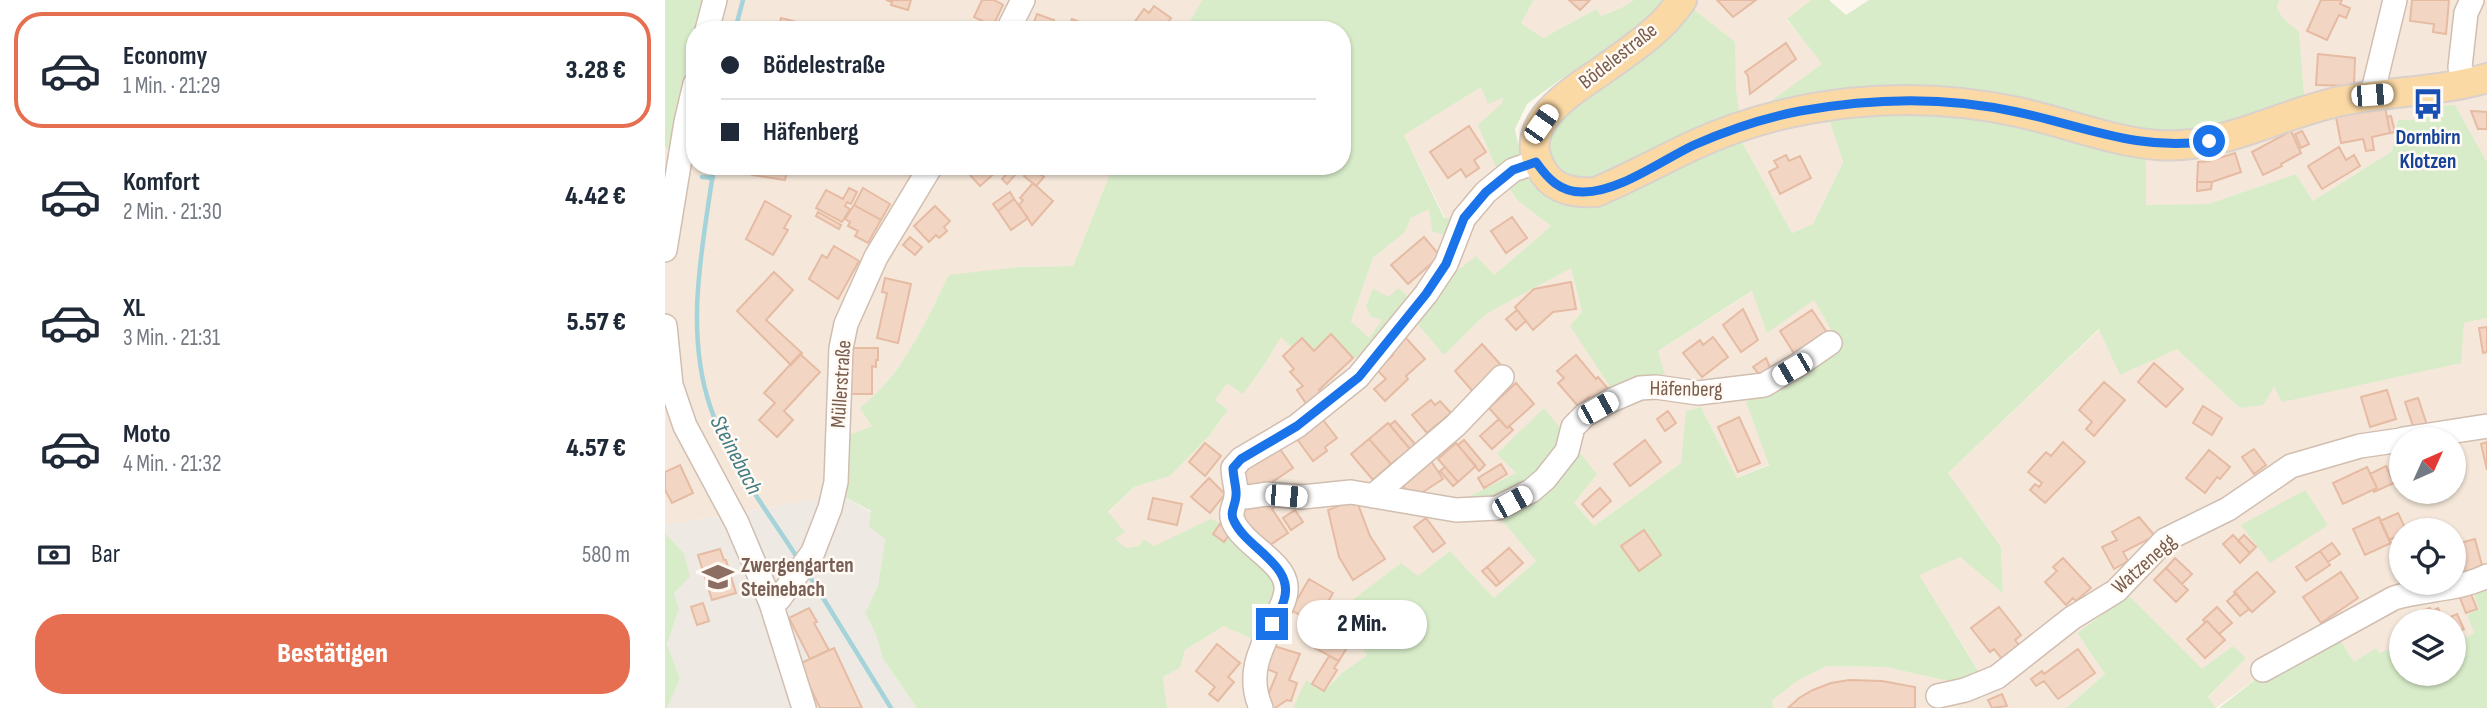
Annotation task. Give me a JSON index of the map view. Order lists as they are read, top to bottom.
{
  "streets": {
    "main road": ["Bödelestraße"],
    "street": ["Müllerstraße", "Häfenberg", "Watzenegg"]
  },
  "water": ["Steinebach"],
  "places": {
    "bus stop": ["Dornbirn Klotzen"],
    "school or university": ["Zwergengarten Steinebach"]
  },
  "north": "top right",
  "page": {
    "list": [
      {
        "name": "Economy",
        "note": "1 Min. · 21:29",
        "value": "3.28 €"
      },
      {
        "name": "Komfort",
        "note": "2 Min. · 21:30",
        "value": "4.42 €"
      },
      {
        "name": "XL",
        "note": "3 Min. · 21:31",
        "value": "5.57 €"
      },
      {
        "name": "Moto",
        "note": "4 Min. · 21:32",
        "value": "4.57 €"
      }
    ],
    "banner": ["Bödelestraße", "Häfenberg"],
    "pay": ["Bar", "580 m"],
    "buttons": "Bestätigen",
    "bubble": "2 Min."
  }
}
